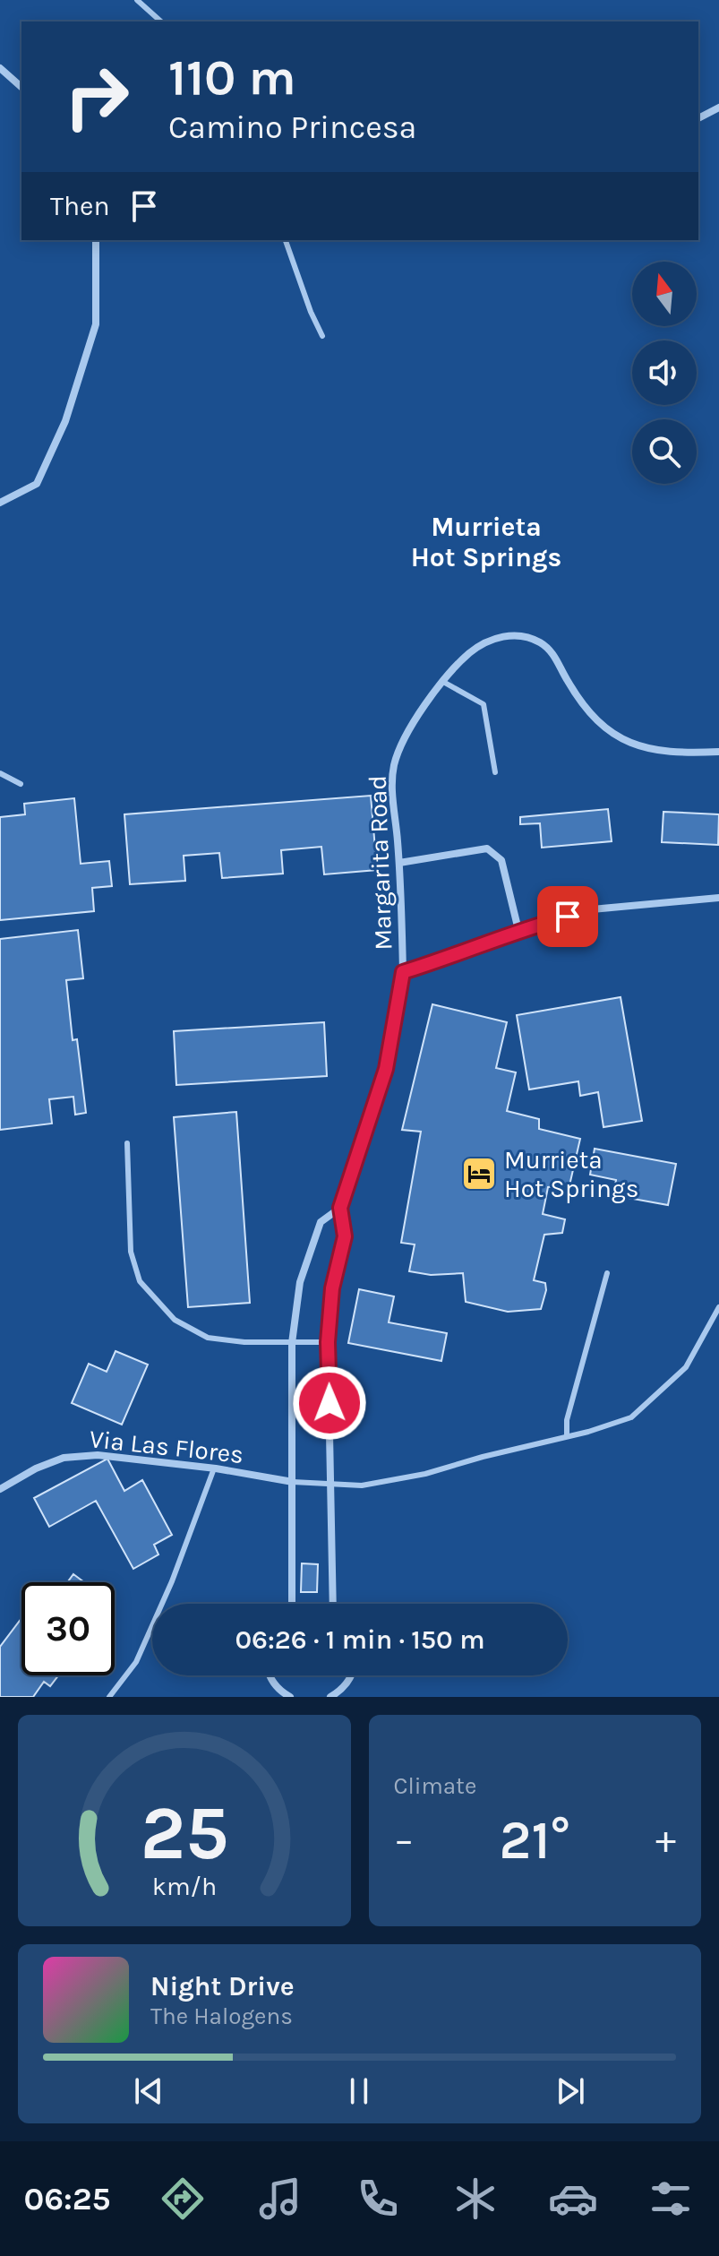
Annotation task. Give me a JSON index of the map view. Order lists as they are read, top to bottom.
{
  "streets": {
    "street": ["Margarita Road", "Via Las Flores"]
  },
  "districts": ["Murrieta Hot Springs"],
  "places": {
    "hotel": ["Murrieta Hot Springs"]
  },
  "north": "top",
  "page": {
    "turn": ["110 m", "Camino Princesa"],
    "then": "Then",
    "limit": "30",
    "trip": "06:26 · 1 min · 150 m",
    "tile": "Climate",
    "heat": ["−", "21°", "+"],
    "song": ["Night Drive", "The Halogens"],
    "tabs": "06:25",
    "gauge": ["25", "km/h"]
  }
}
